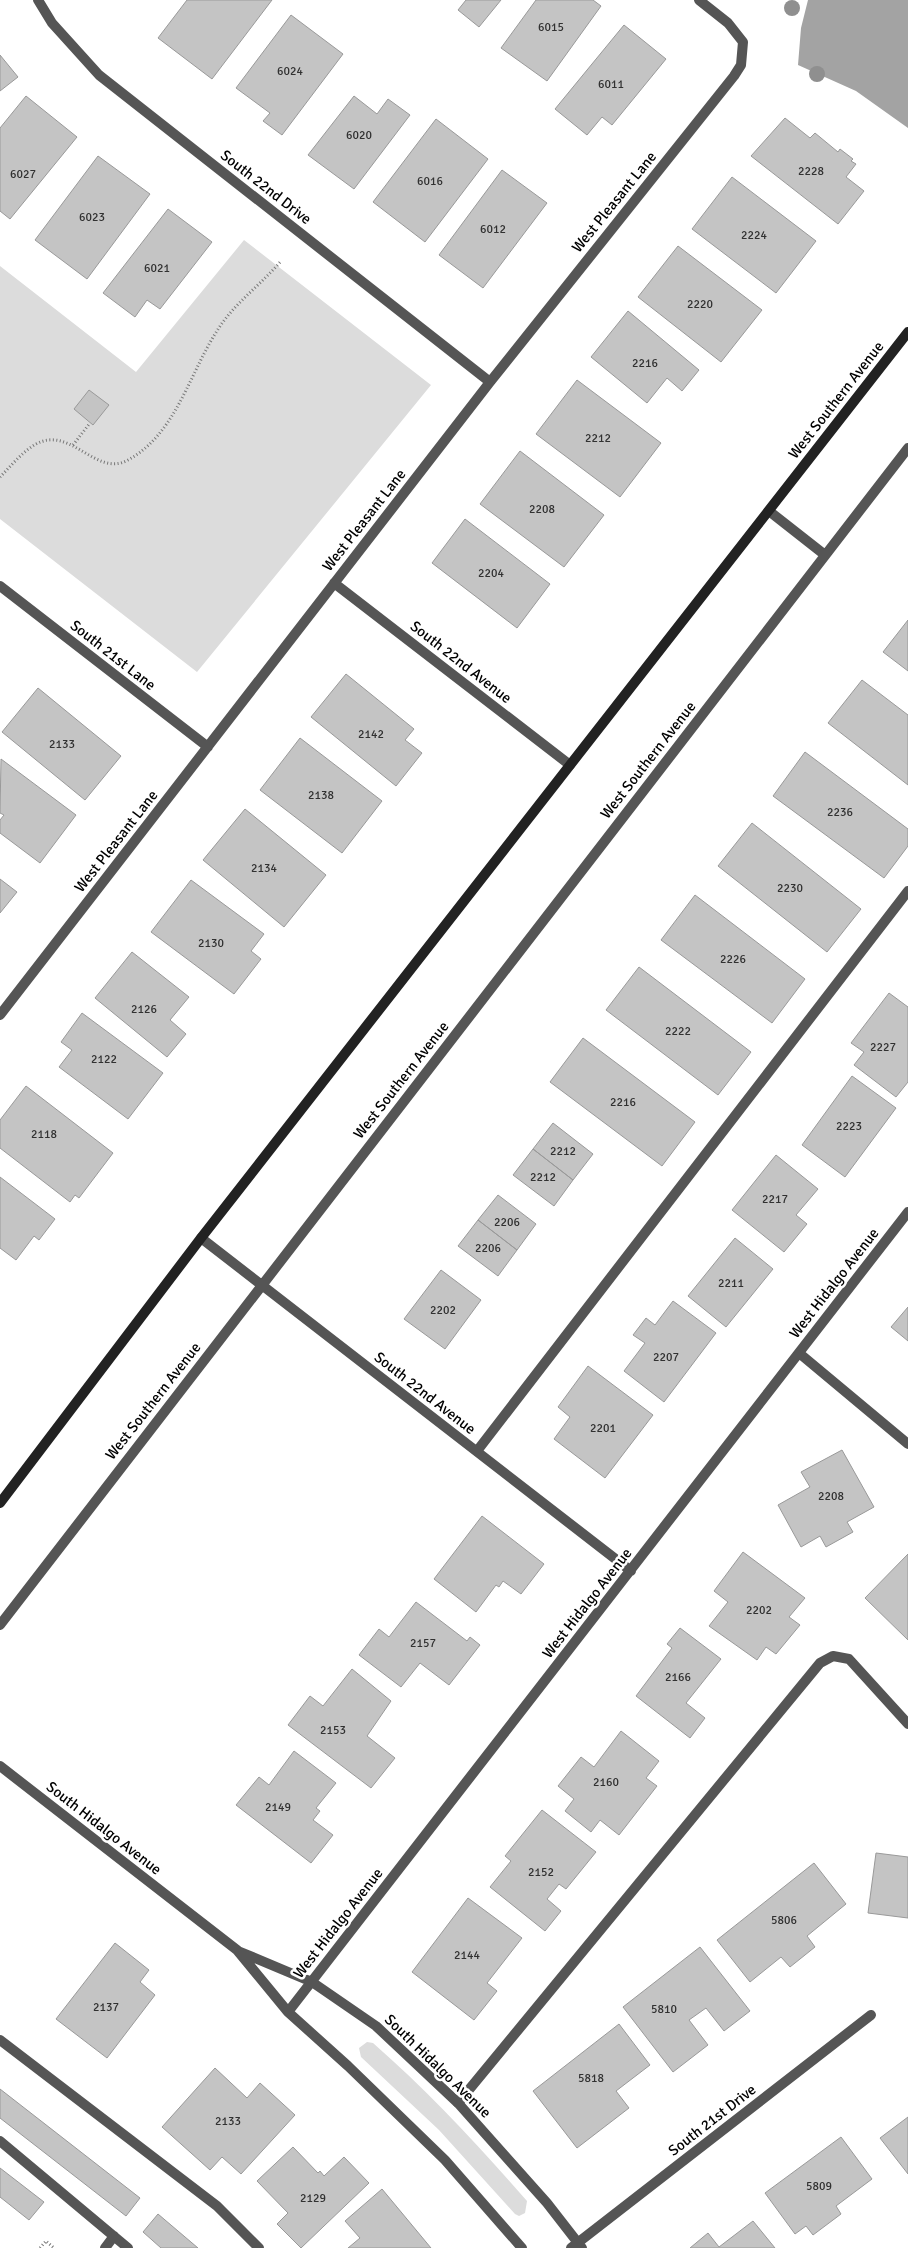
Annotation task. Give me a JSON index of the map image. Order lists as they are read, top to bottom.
{
  "streets": {
    "main road": ["West Southern Avenue"],
    "street": [
      "South 22nd Drive",
      "West Pleasant Lane",
      "South 21st Lane",
      "South 22nd Avenue",
      "West Hidalgo Avenue",
      "South Hidalgo Avenue",
      "South 21st Drive"
    ]
  },
  "crossings": [
    ["South 22nd Drive", "West Pleasant Lane"],
    ["West Pleasant Lane", "South 21st Lane"],
    ["West Pleasant Lane", "South 22nd Avenue"],
    ["West Southern Avenue", "South 22nd Avenue"],
    ["South 22nd Avenue", "West Hidalgo Avenue"],
    ["West Hidalgo Avenue", "South Hidalgo Avenue"],
    ["South Hidalgo Avenue", "South 21st Drive"]
  ],
  "house_numbers": [
    "6015",
    "6024",
    "6011",
    "6020",
    "2228",
    "6027",
    "6016",
    "6023",
    "6012",
    "2224",
    "6021",
    "2220",
    "2216",
    "2212",
    "2208",
    "2204",
    "2142",
    "2133",
    "2138",
    "2236",
    "2134",
    "2230",
    "2130",
    "2226",
    "2126",
    "2222",
    "2227",
    "2122",
    "2216",
    "2223",
    "2118",
    "2212",
    "2212",
    "2217",
    "2206",
    "2206",
    "2211",
    "2202",
    "2207",
    "2201",
    "2208",
    "2202",
    "2157",
    "2166",
    "2153",
    "2160",
    "2149",
    "2152",
    "5806",
    "2144",
    "2137",
    "5810",
    "5818",
    "2133",
    "5809",
    "2129"
  ]
}
